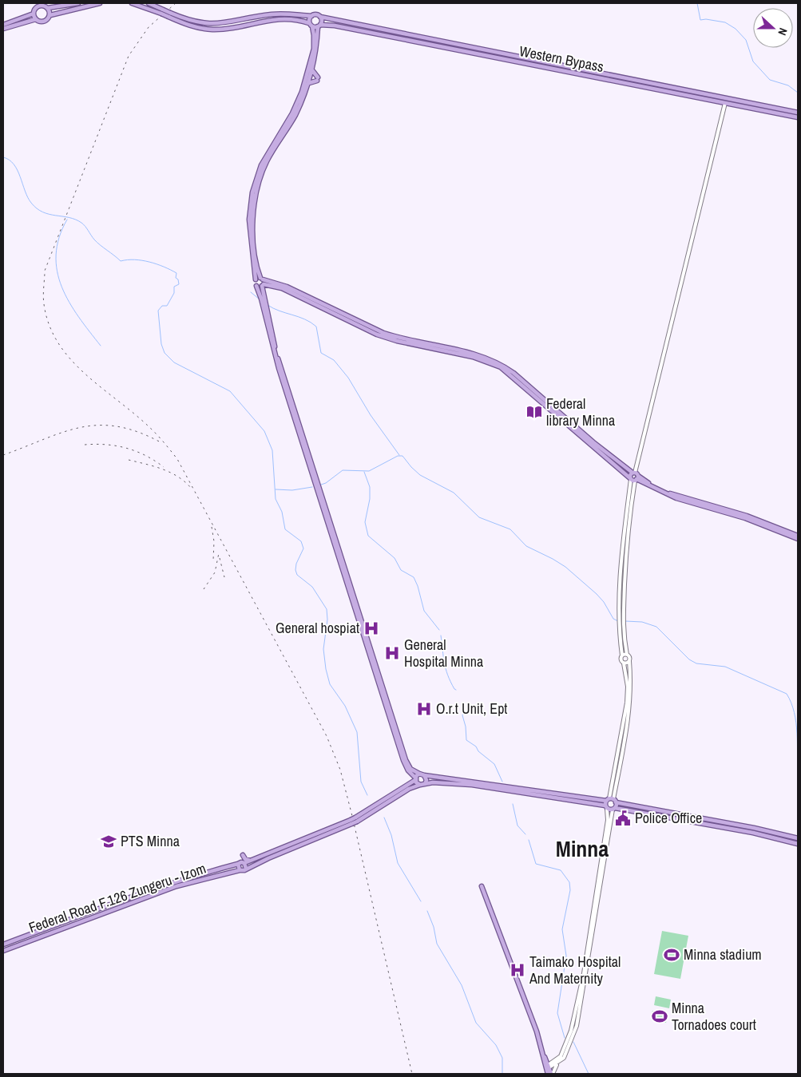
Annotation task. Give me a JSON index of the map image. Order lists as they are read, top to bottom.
{
  "streets": {
    "main road": ["Western Bypass", "Federal Road F.126 Zungeru - Izom"]
  },
  "districts": ["Minna"],
  "places": {
    "library": ["Federal library Minna"],
    "hospital": [
      "General hospiat",
      "General Hospital Minna",
      "O.r.t Unit, Ept",
      "Taimako Hospital And Maternity"
    ],
    "public building": ["Police Office"],
    "school or university": ["PTS Minna"],
    "sports": ["Minna stadium", "Minna Tornadoes court"]
  },
  "north": "right"
}
